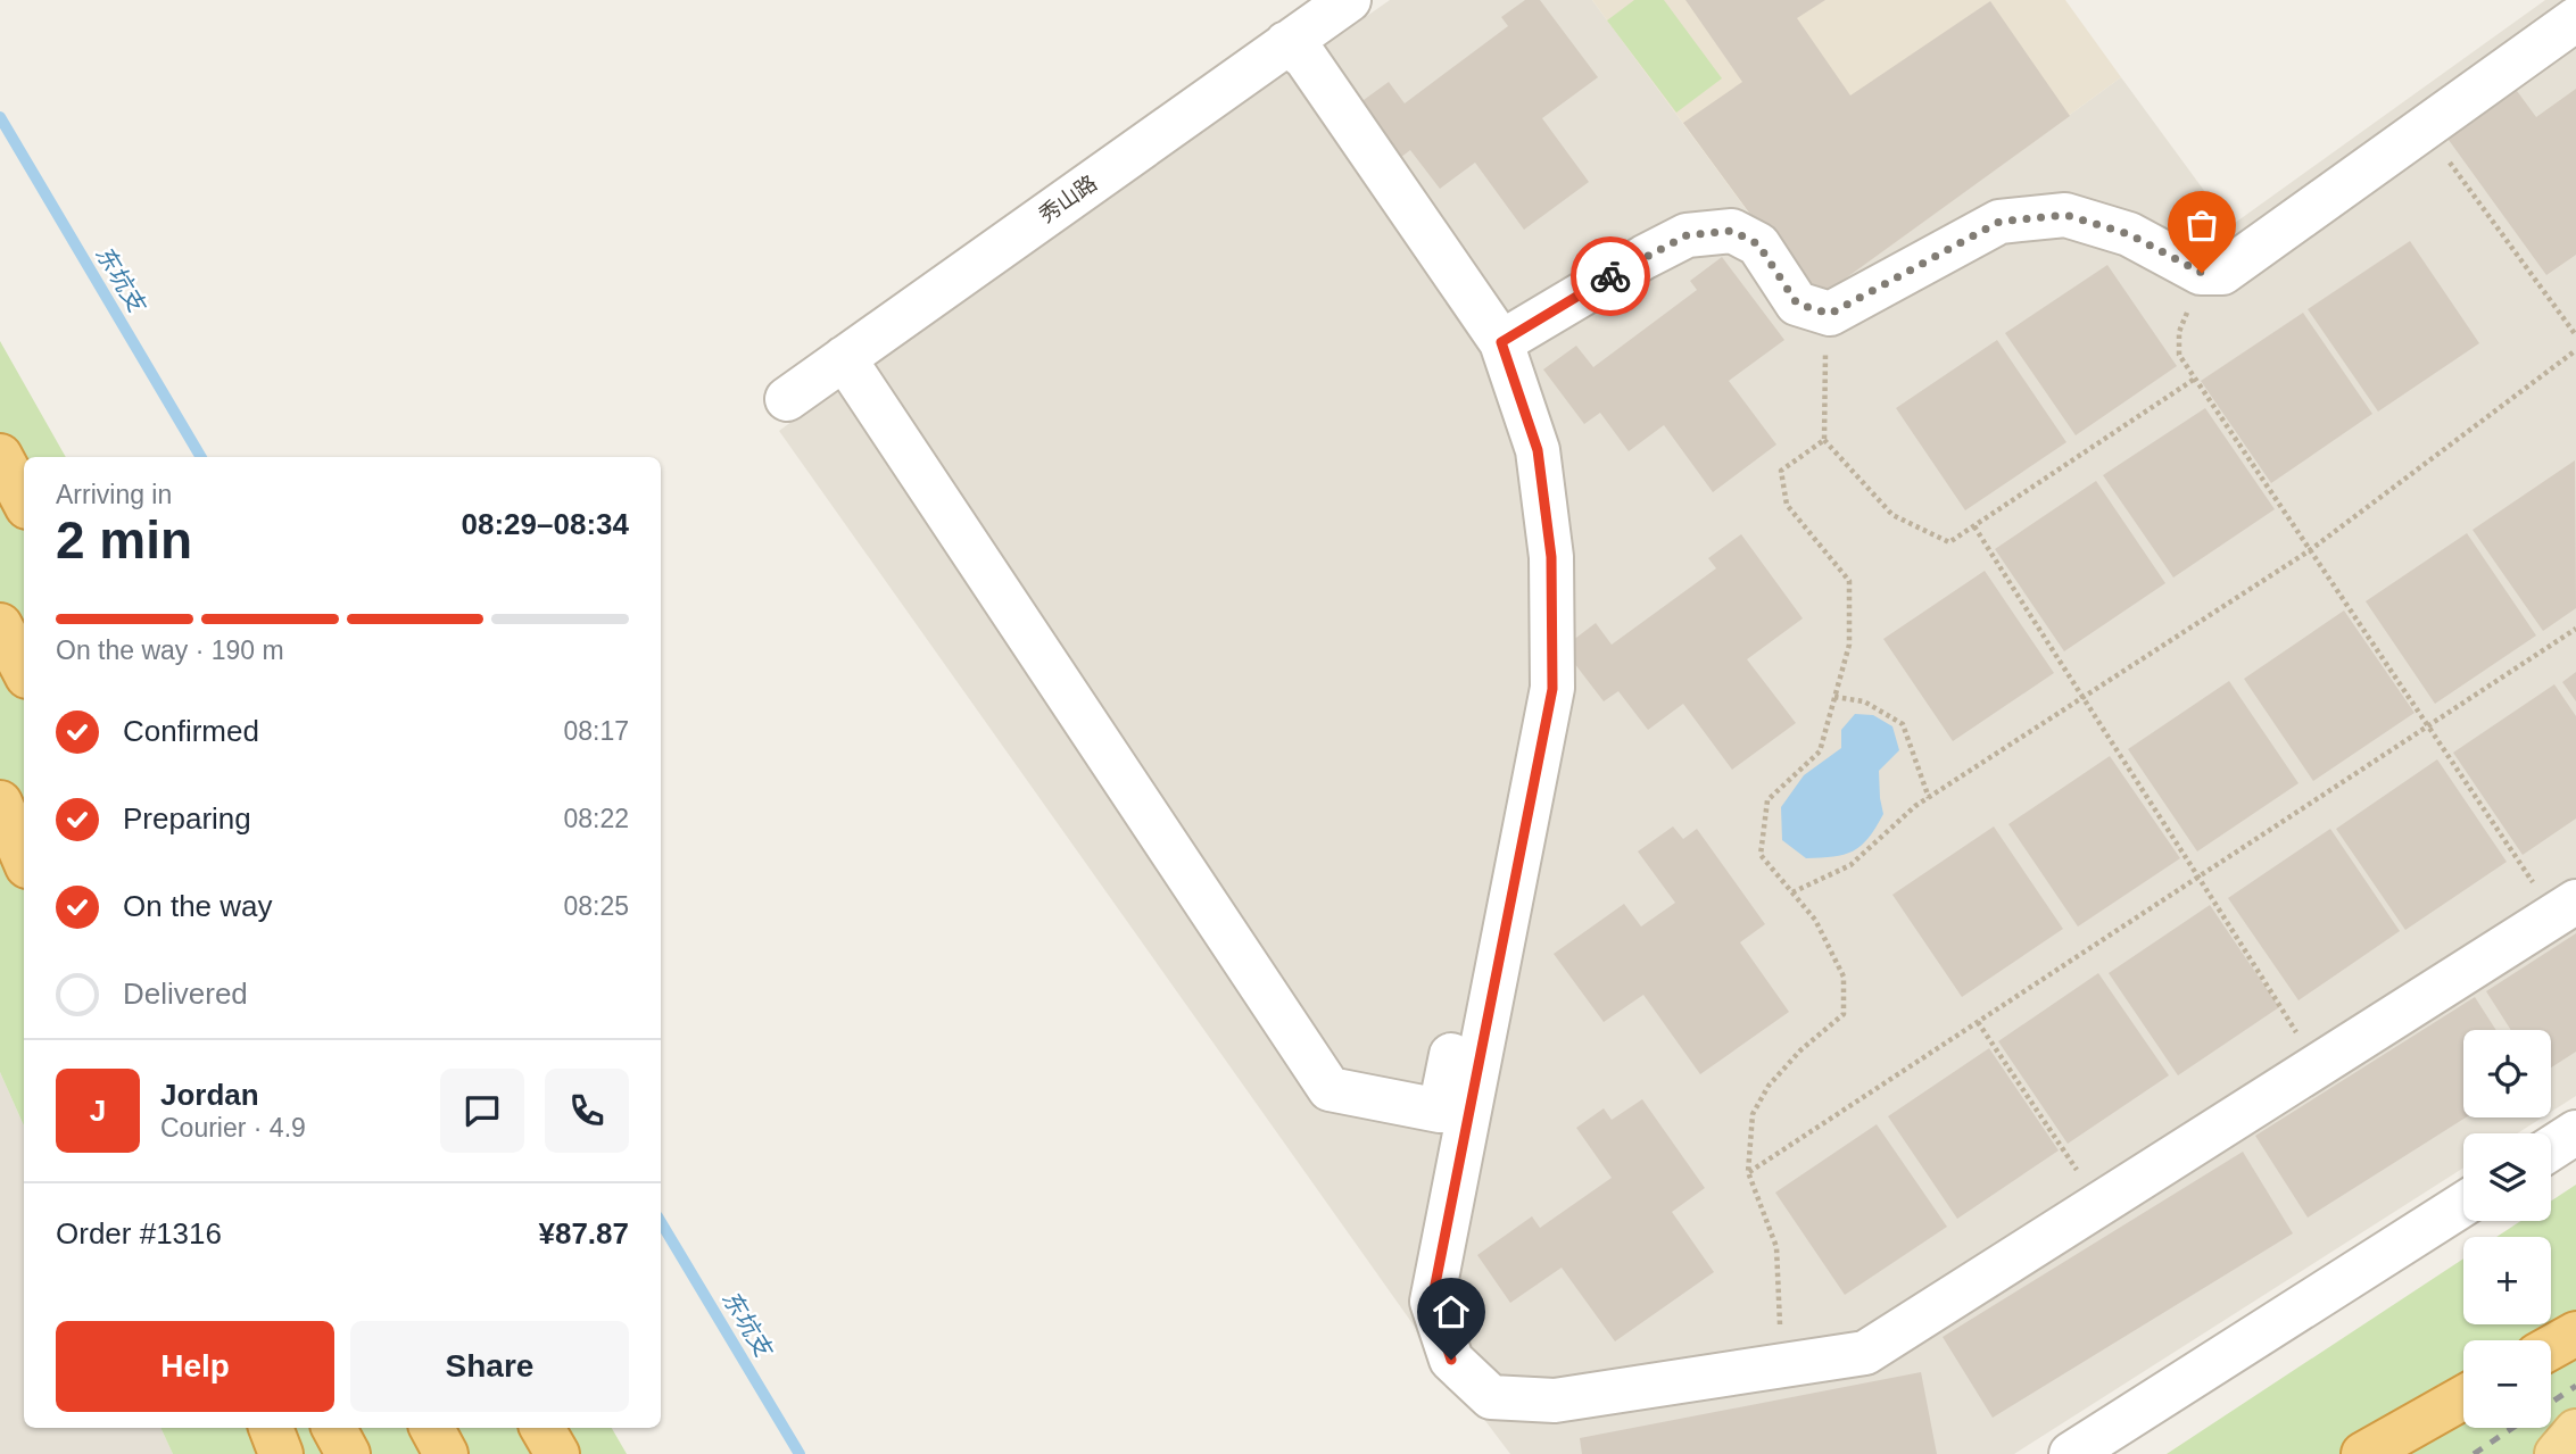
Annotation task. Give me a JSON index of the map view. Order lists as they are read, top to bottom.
{
  "streets": {
    "street": ["秀山路"]
  },
  "water": ["东坑支"],
  "page": {
    "heading": ["2 min", "Arriving in", "08:29–08:34"],
    "panel": [
      "Jordan",
      "Courier · 4.9",
      "Order #1316",
      "¥87.87"
    ],
    "bar": "On the way · 190 m",
    "list": [
      ["Confirmed", "08:17"],
      ["Preparing", "08:22"],
      ["On the way", "08:25"],
      "Delivered"
    ],
    "map_buttons": ["+", "−"],
    "round": "J",
    "buttons": ["Help", "Share"]
  }
}
